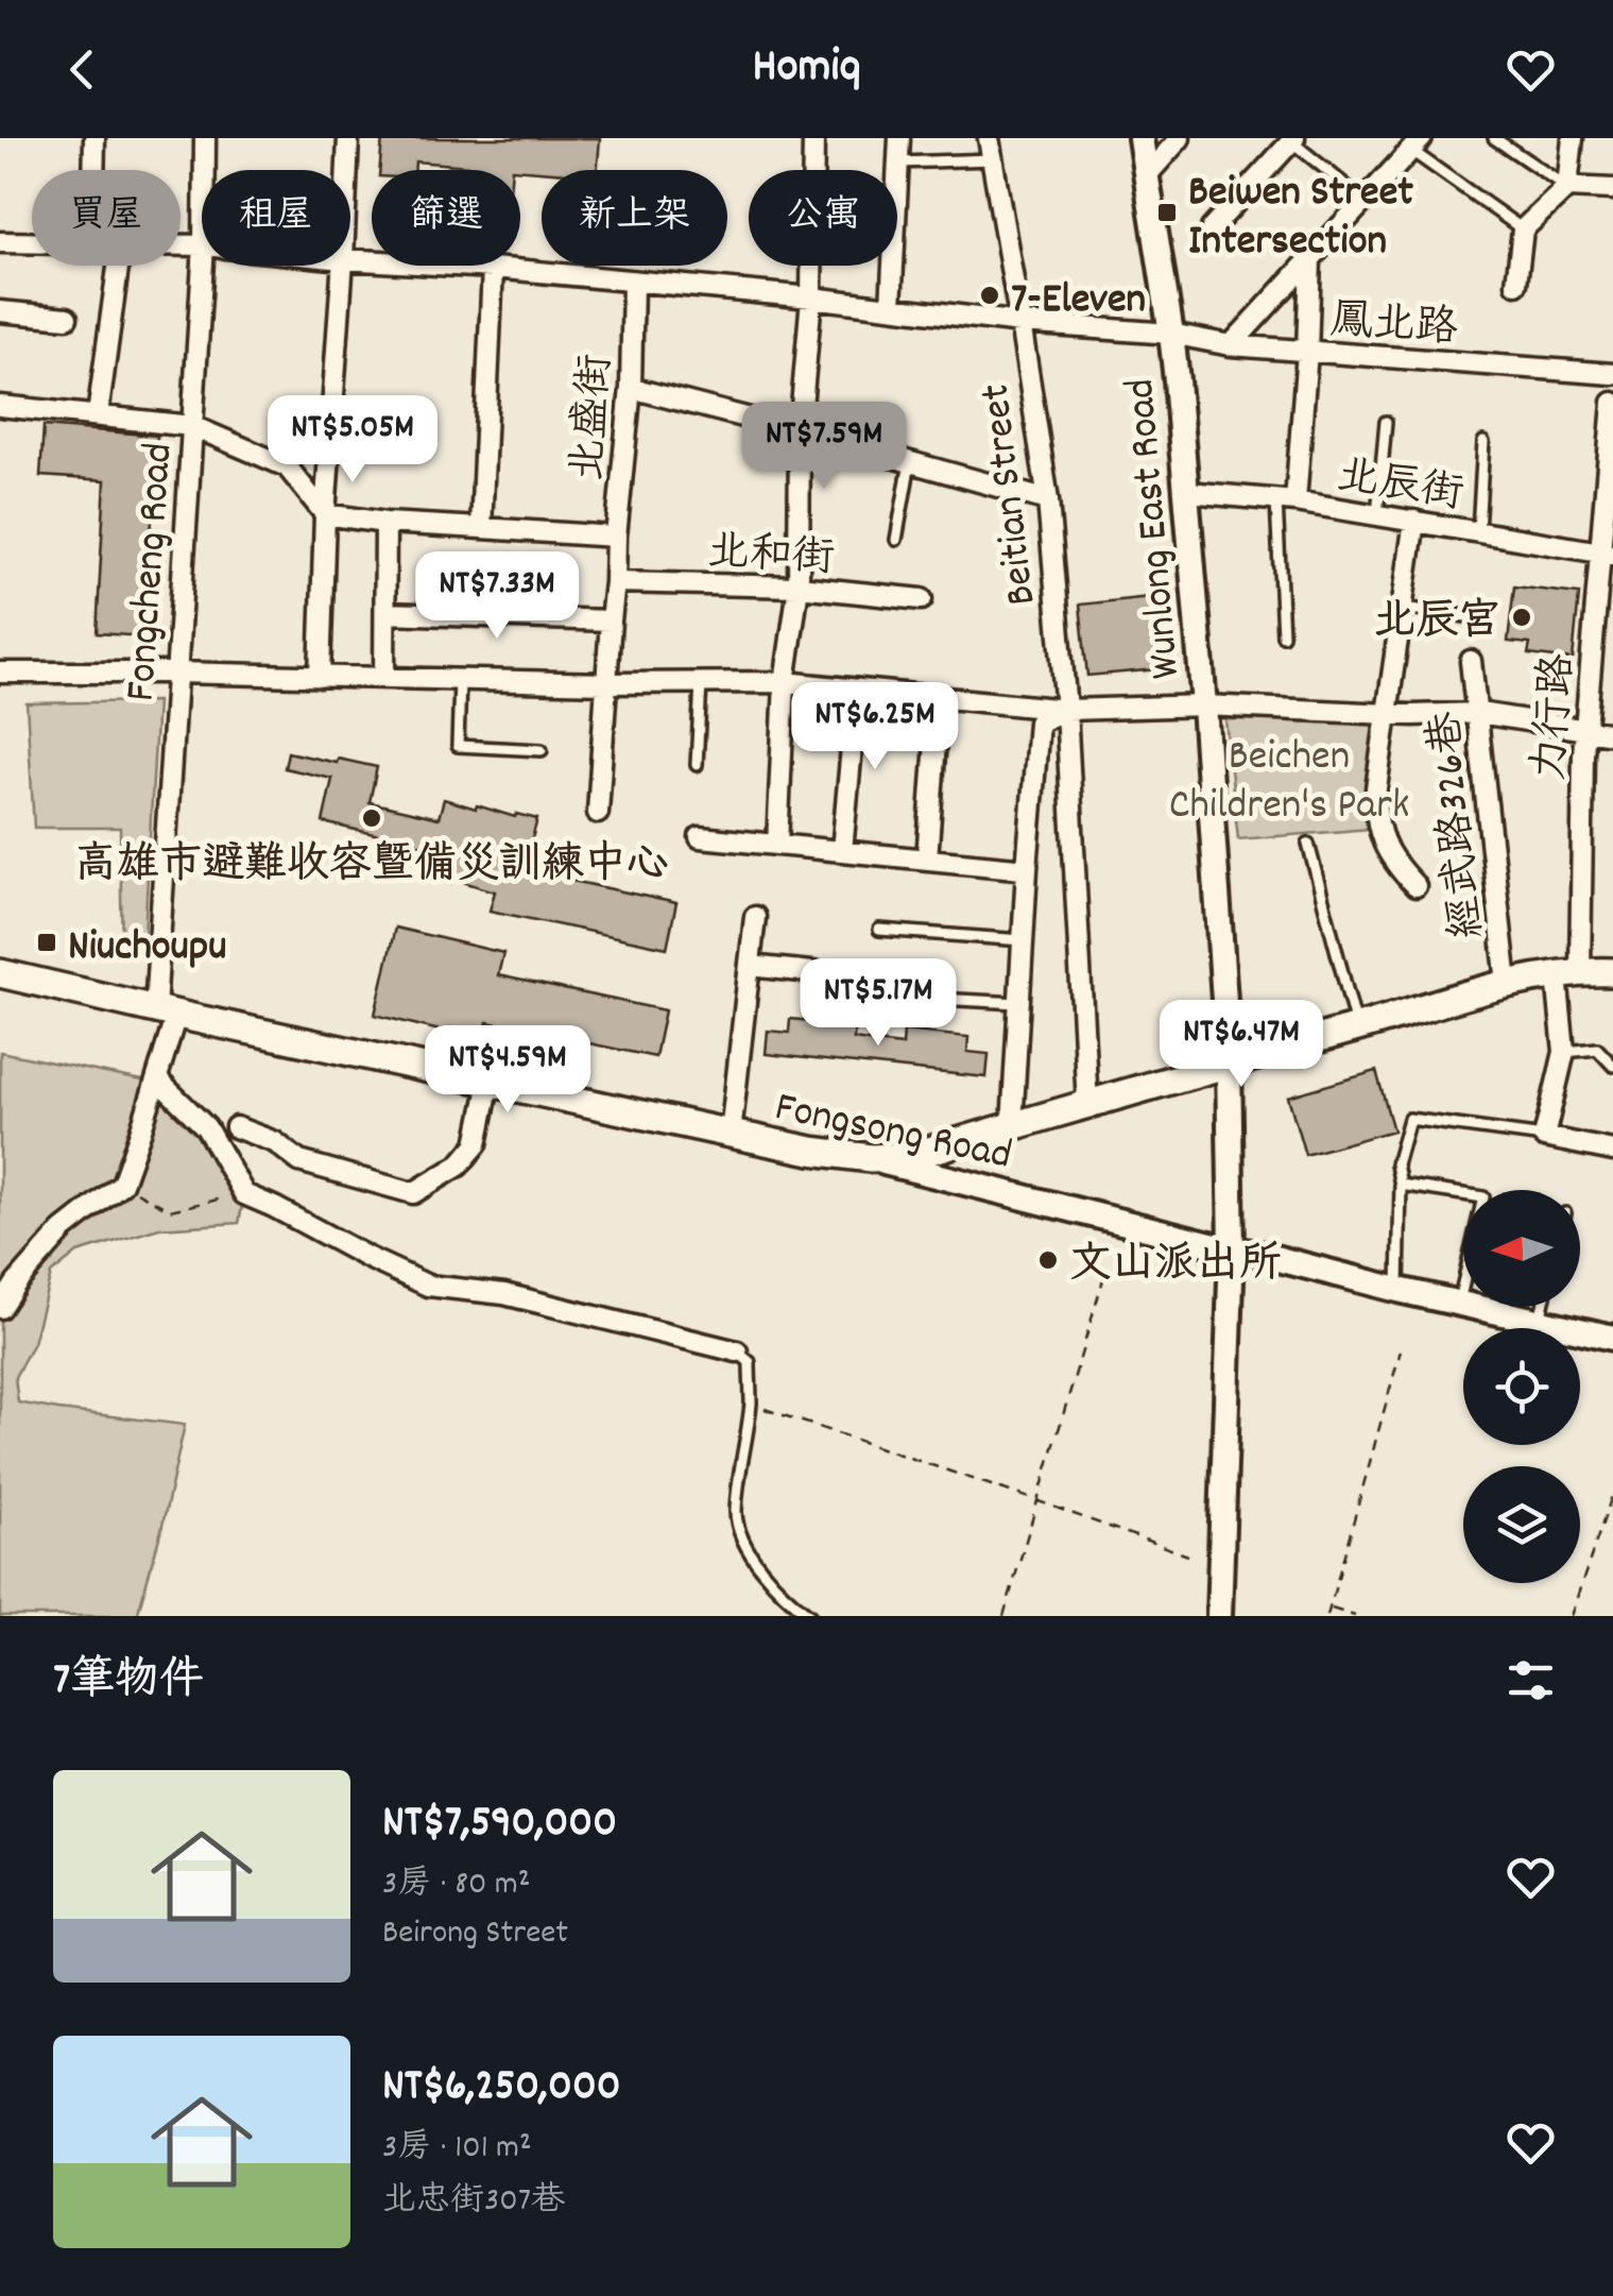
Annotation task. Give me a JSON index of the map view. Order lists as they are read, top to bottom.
{
  "streets": {
    "main road": ["Fongsong Road"],
    "street": [
      "鳳北路",
      "北盛街",
      "北辰街",
      "Beitian Street",
      "Wunlong East Road",
      "北和街",
      "Fongcheng Road",
      "力行路",
      "經武路326巷"
    ]
  },
  "crossings": [
    ["鳳北路", "北盛街"],
    ["鳳北路", "Beitian Street"],
    ["鳳北路", "Wunlong East Road"],
    ["北盛街", "北和街"],
    ["北辰街", "Wunlong East Road"],
    ["北辰街", "力行路"],
    ["Wunlong East Road", "Fongsong Road"],
    ["Fongcheng Road", "Fongsong Road"]
  ],
  "parks": ["Beichen Children's Park"],
  "places": {
    "transit": ["Beiwen Street Intersection", "Niuchoupu"],
    "other": [
      "7-Eleven",
      "北辰宮",
      "高雄市避難收容暨備災訓練中心",
      "文山派出所"
    ]
  },
  "north": "left",
  "page": {
    "header": "Homiq",
    "chip": [
      "買屋",
      "租屋",
      "篩選",
      "新上架",
      "公寓"
    ],
    "price": [
      "NT$5.05M",
      "NT$7.59M",
      "NT$7.33M",
      "NT$6.25M",
      "NT$5.17M",
      "NT$6.47M",
      "NT$4.59M"
    ],
    "heading": "7筆物件",
    "list": [
      {
        "name": "NT$7,590,000",
        "note": "3房 · 80 m² · Beirong Street"
      },
      {
        "name": "NT$6,250,000",
        "note": "3房 · 101 m² · 北忠街307巷"
      }
    ]
  }
}
